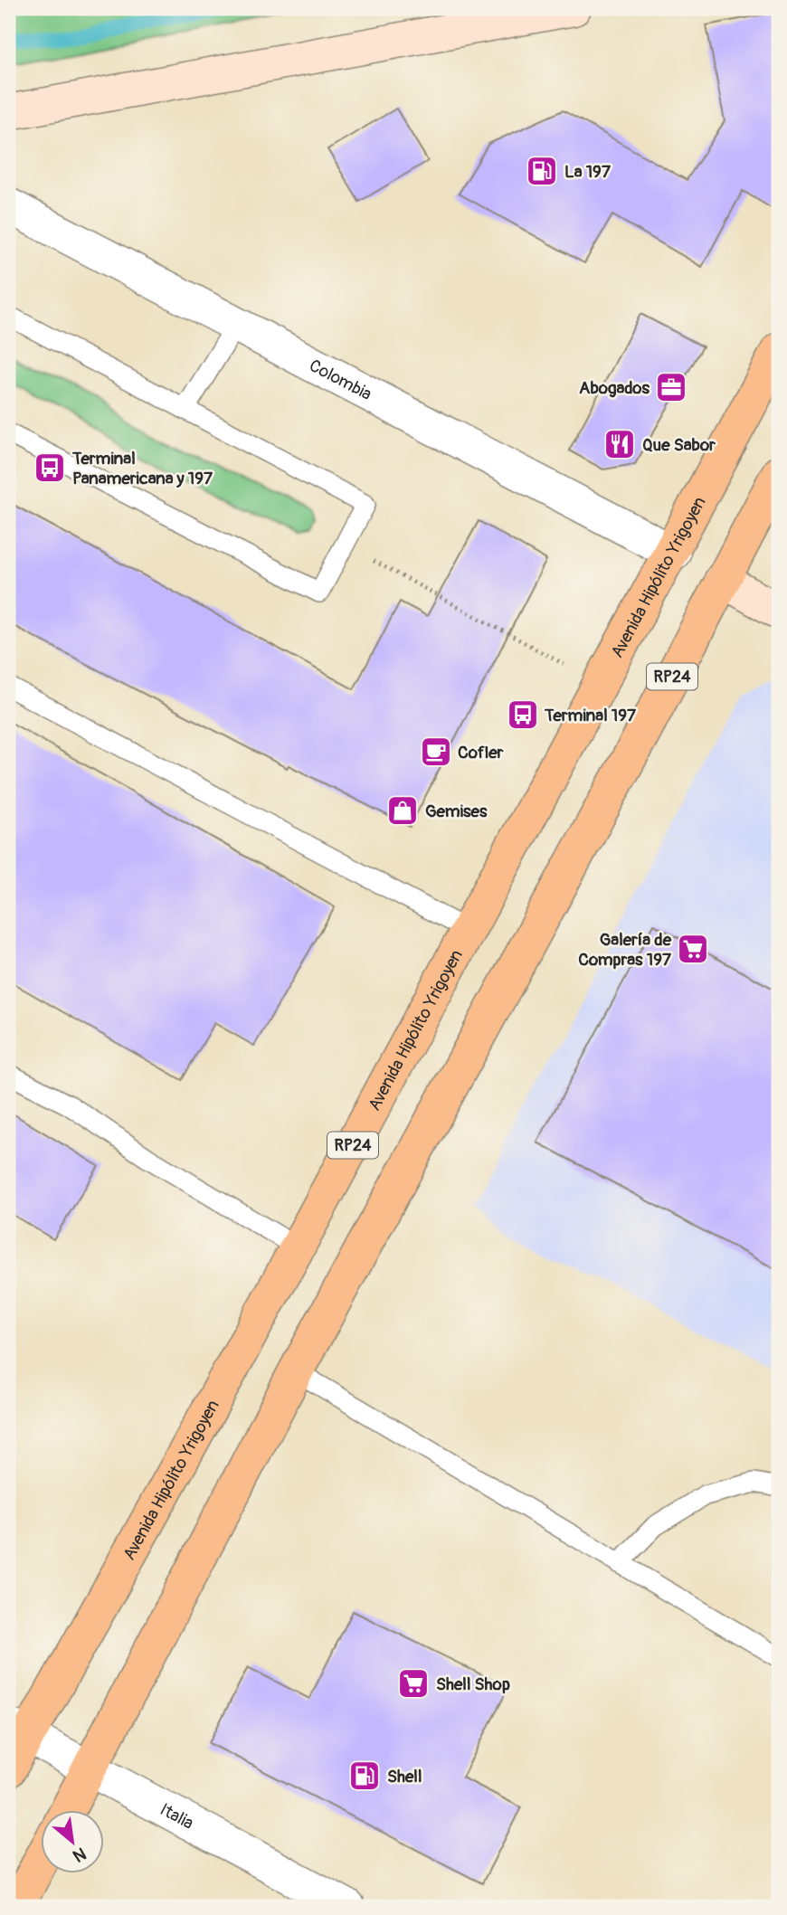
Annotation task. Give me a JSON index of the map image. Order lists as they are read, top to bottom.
{
  "streets": {
    "main road": ["Avenida Hipólito Yrigoyen", "RP24"],
    "street": ["Colombia", "Italia"]
  },
  "crossings": [
    ["Colombia", "Avenida Hipólito Yrigoyen"],
    ["Avenida Hipólito Yrigoyen", "Italia"],
    ["RP24", "Italia"]
  ],
  "places": {
    "fuel station": ["La 197", "Shell"],
    "office": ["Abogados"],
    "restaurant": ["Que Sabor"],
    "bus stop": ["Terminal Panamericana y 197", "Terminal 197"],
    "cafe": ["Cofler"],
    "shop": ["Gemises"],
    "supermarket": ["Galería de Compras 197", "Shell Shop"]
  },
  "north": "bottom right"
}
